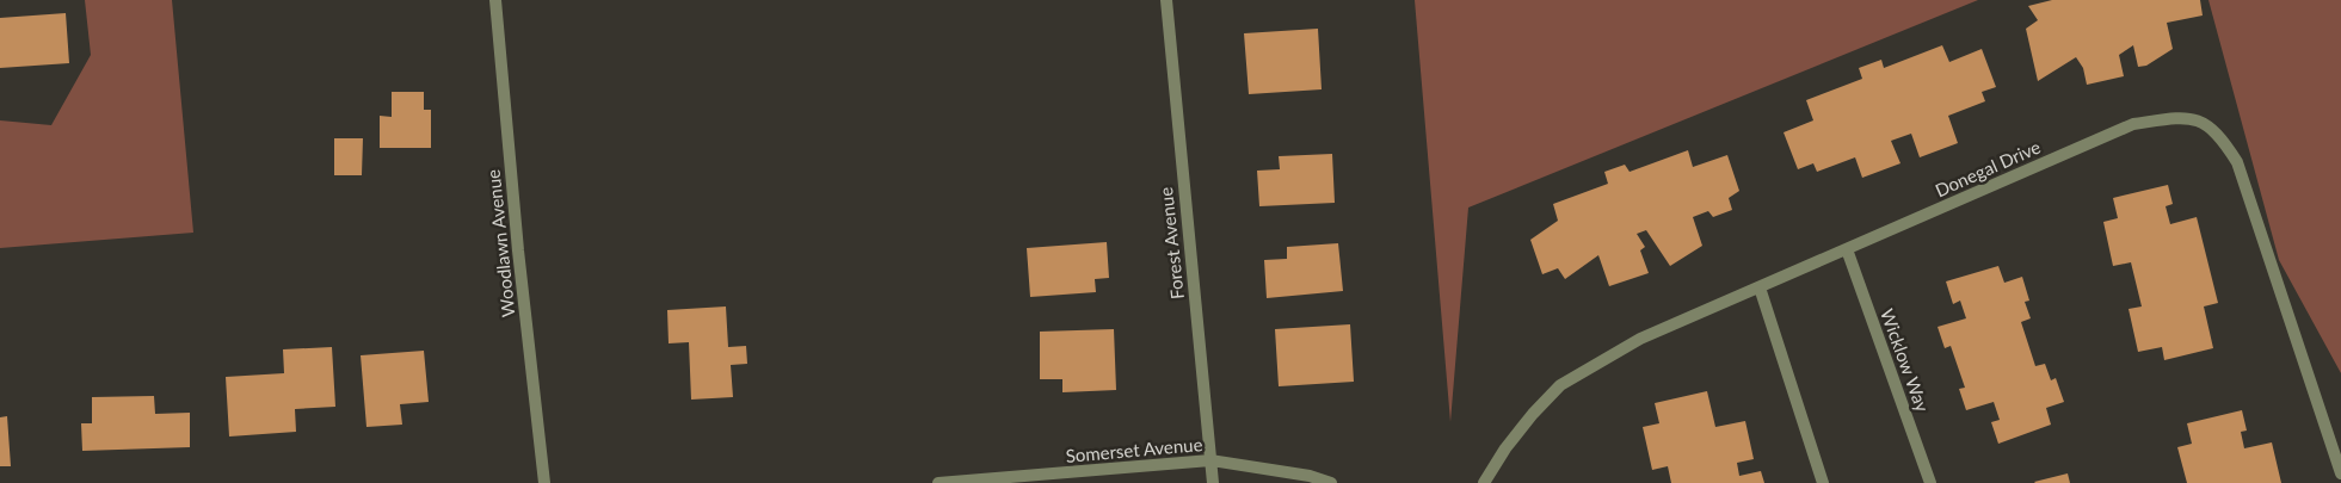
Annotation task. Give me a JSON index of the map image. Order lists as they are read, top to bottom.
{
  "streets": {
    "street": [
      "Donegal Drive",
      "Woodlawn Avenue",
      "Forest Avenue",
      "Wicklow Way",
      "Somerset Avenue"
    ]
  },
  "crossings": [
    ["Donegal Drive", "Wicklow Way"],
    ["Forest Avenue", "Somerset Avenue"]
  ]
}
